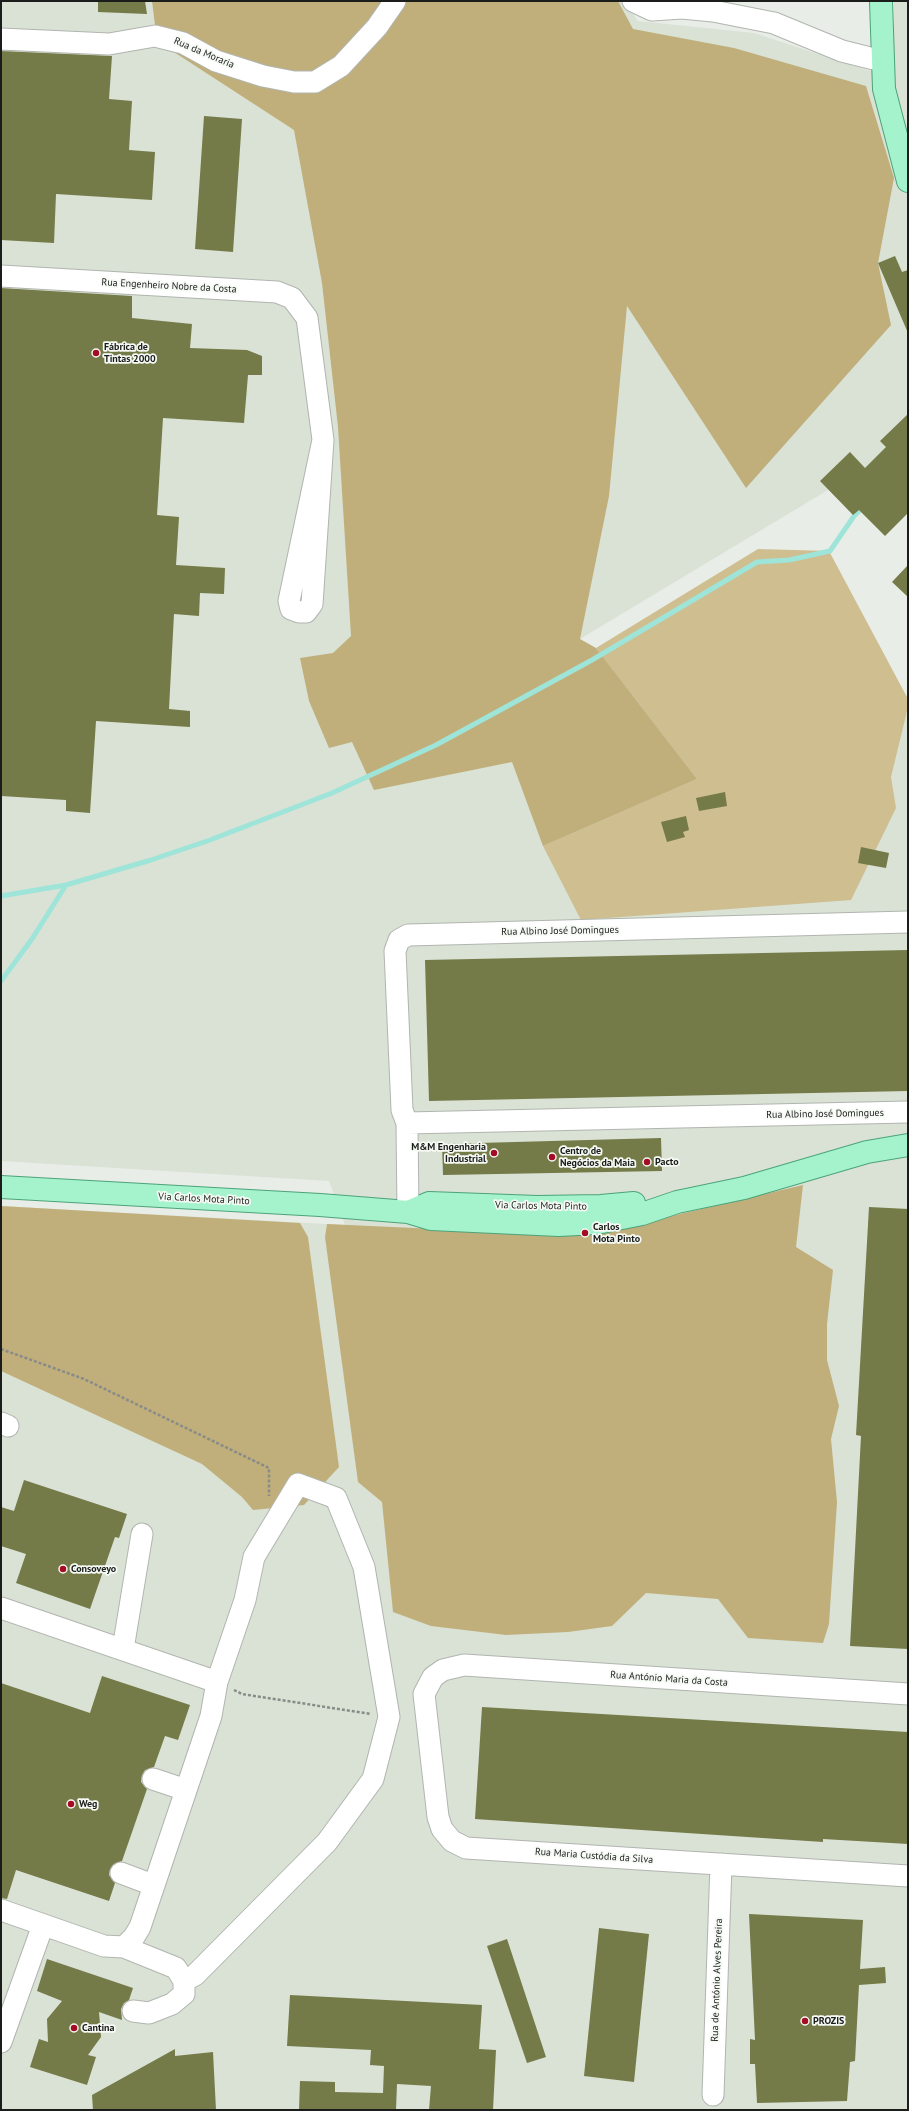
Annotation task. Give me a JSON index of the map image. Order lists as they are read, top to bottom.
{
  "streets": {
    "main road": ["Via Carlos Mota Pinto"],
    "street": [
      "Rua da Moraria",
      "Rua Engenheiro Nobre da Costa",
      "Rua Albino José Domingues",
      "Rua António Maria da Costa",
      "Rua Maria Custódia da Silva",
      "Rua de António Alves Pereira"
    ]
  },
  "crossings": [
    ["Rua Albino José Domingues", "Via Carlos Mota Pinto"],
    ["Rua António Maria da Costa", "Rua Maria Custódia da Silva"],
    ["Rua Maria Custódia da Silva", "Rua de António Alves Pereira"]
  ],
  "places": [
    "Fábrica de Tintas 2000",
    "M&M Engenharia Industrial",
    "Centro de Negócios da Maia",
    "Pacto",
    "Carlos Mota Pinto",
    "Consoveyo",
    "Weg",
    "PROZIS",
    "Cantina"
  ]
}
